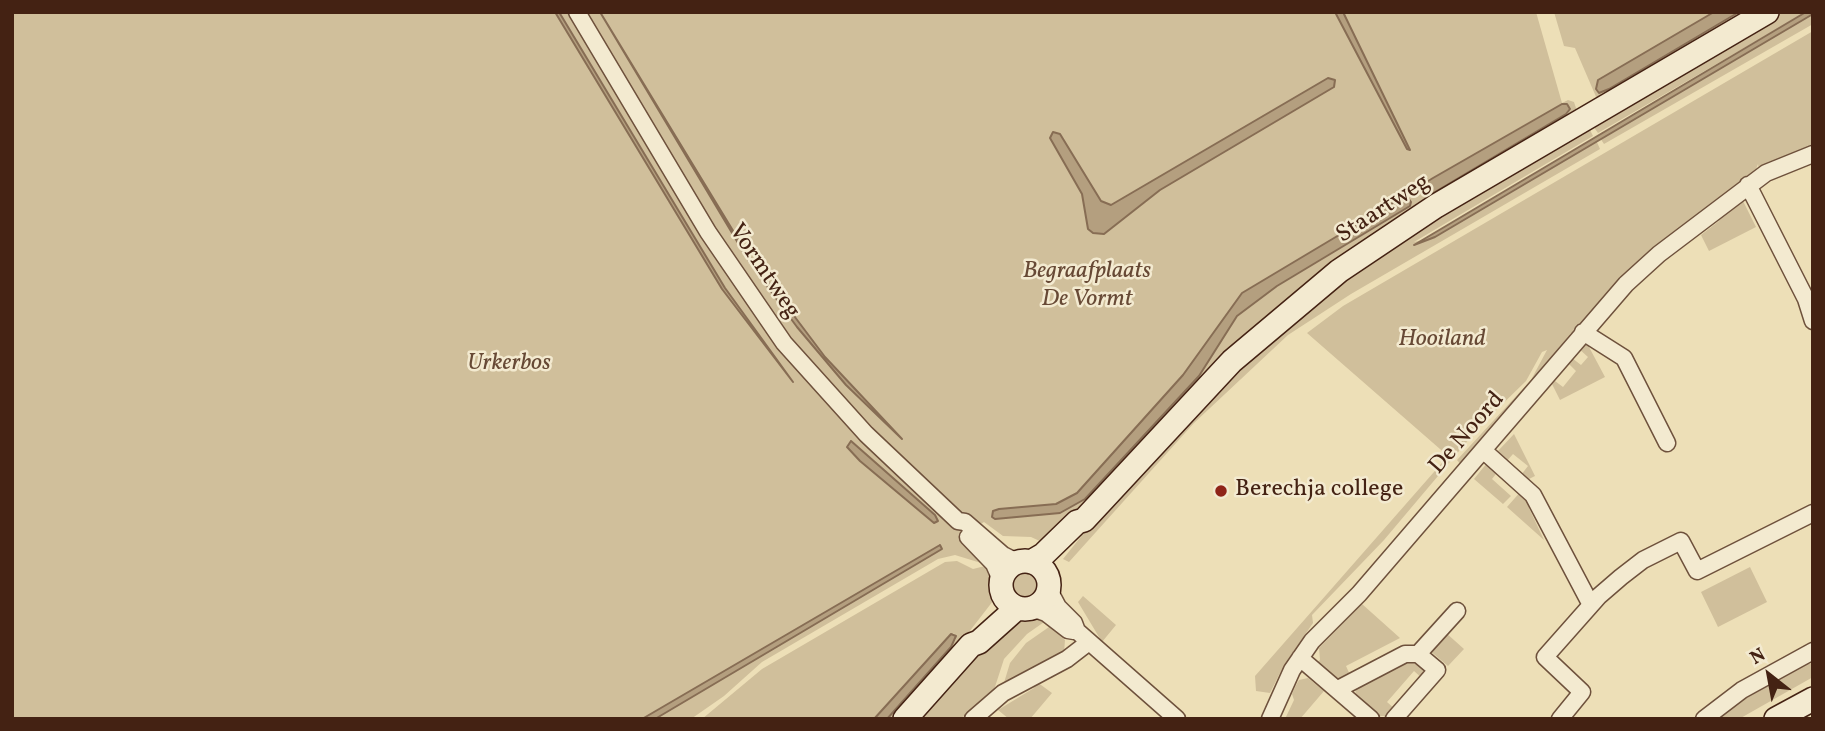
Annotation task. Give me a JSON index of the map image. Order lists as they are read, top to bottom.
{
  "streets": {
    "main road": ["Staartweg"],
    "street": ["Vormtweg", "De Noord"]
  },
  "crossings": [
    ["Staartweg", "Vormtweg"]
  ],
  "parks": ["Begraafplaats De Vormt", "Hooiland", "Urkerbos"],
  "places": ["Berechja college"],
  "north": "top left"
}
